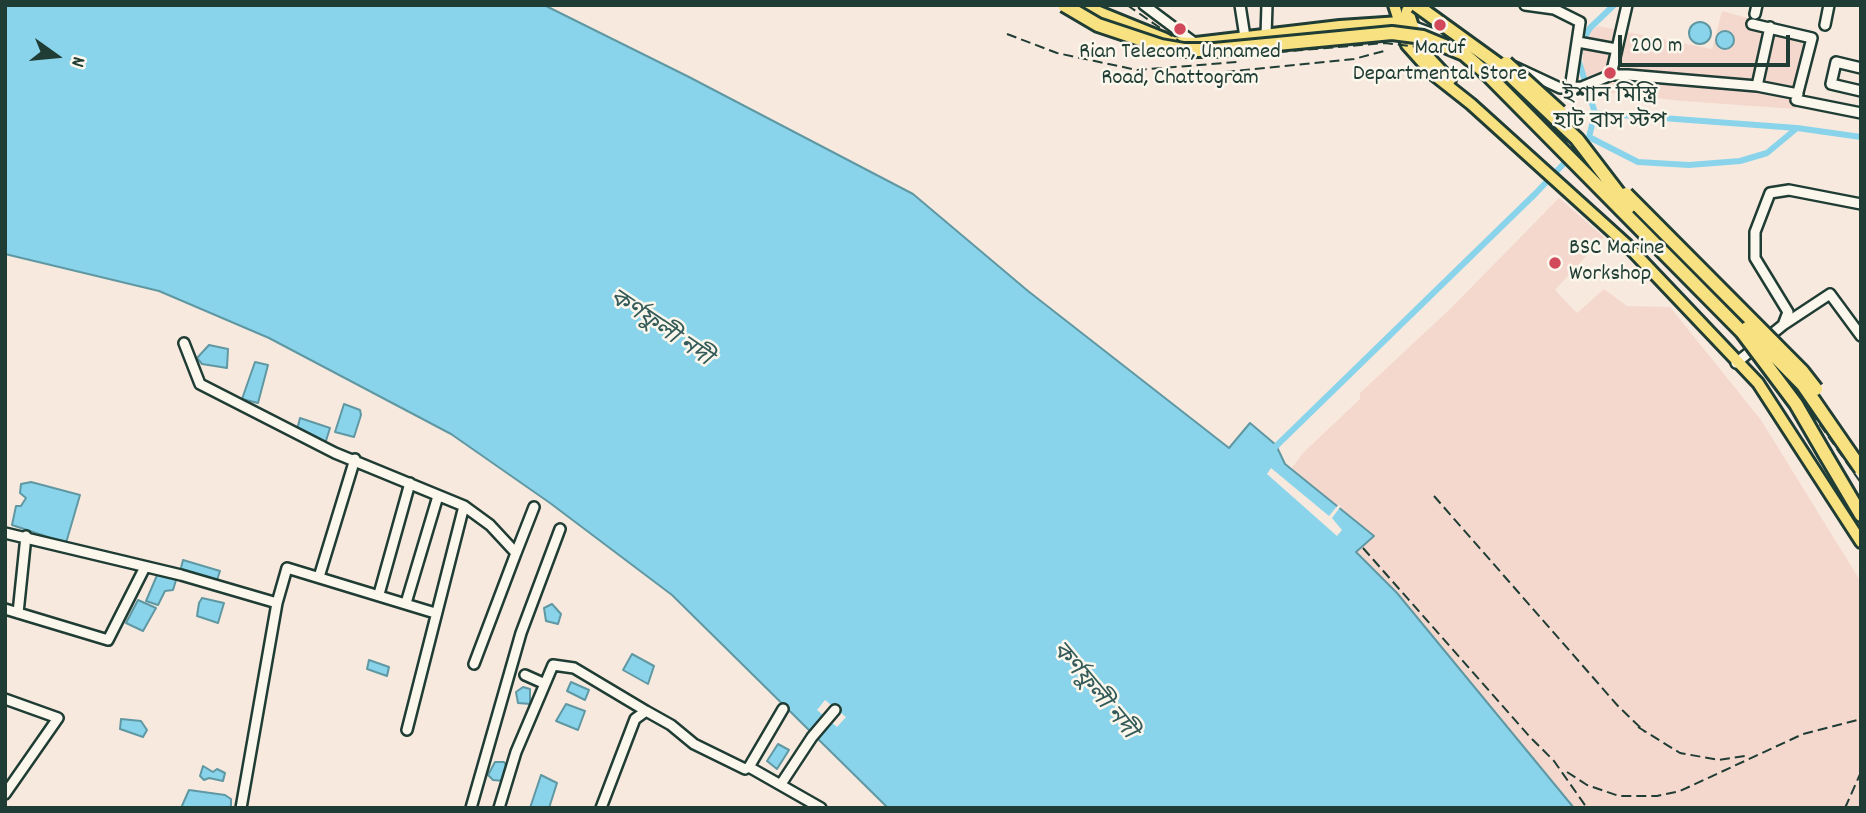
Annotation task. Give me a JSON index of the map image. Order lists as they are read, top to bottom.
{
  "water": ["কর্ণফুলী নদী"],
  "places": [
    "Maruf Departmental Store",
    "Rian Telecom, Unnamed Road, Chattogram",
    "ইশান মিস্ত্রি হাট বাস স্টপ",
    "BSC Marine Workshop"
  ],
  "scale_bar": "200 m",
  "north": "right"
}
